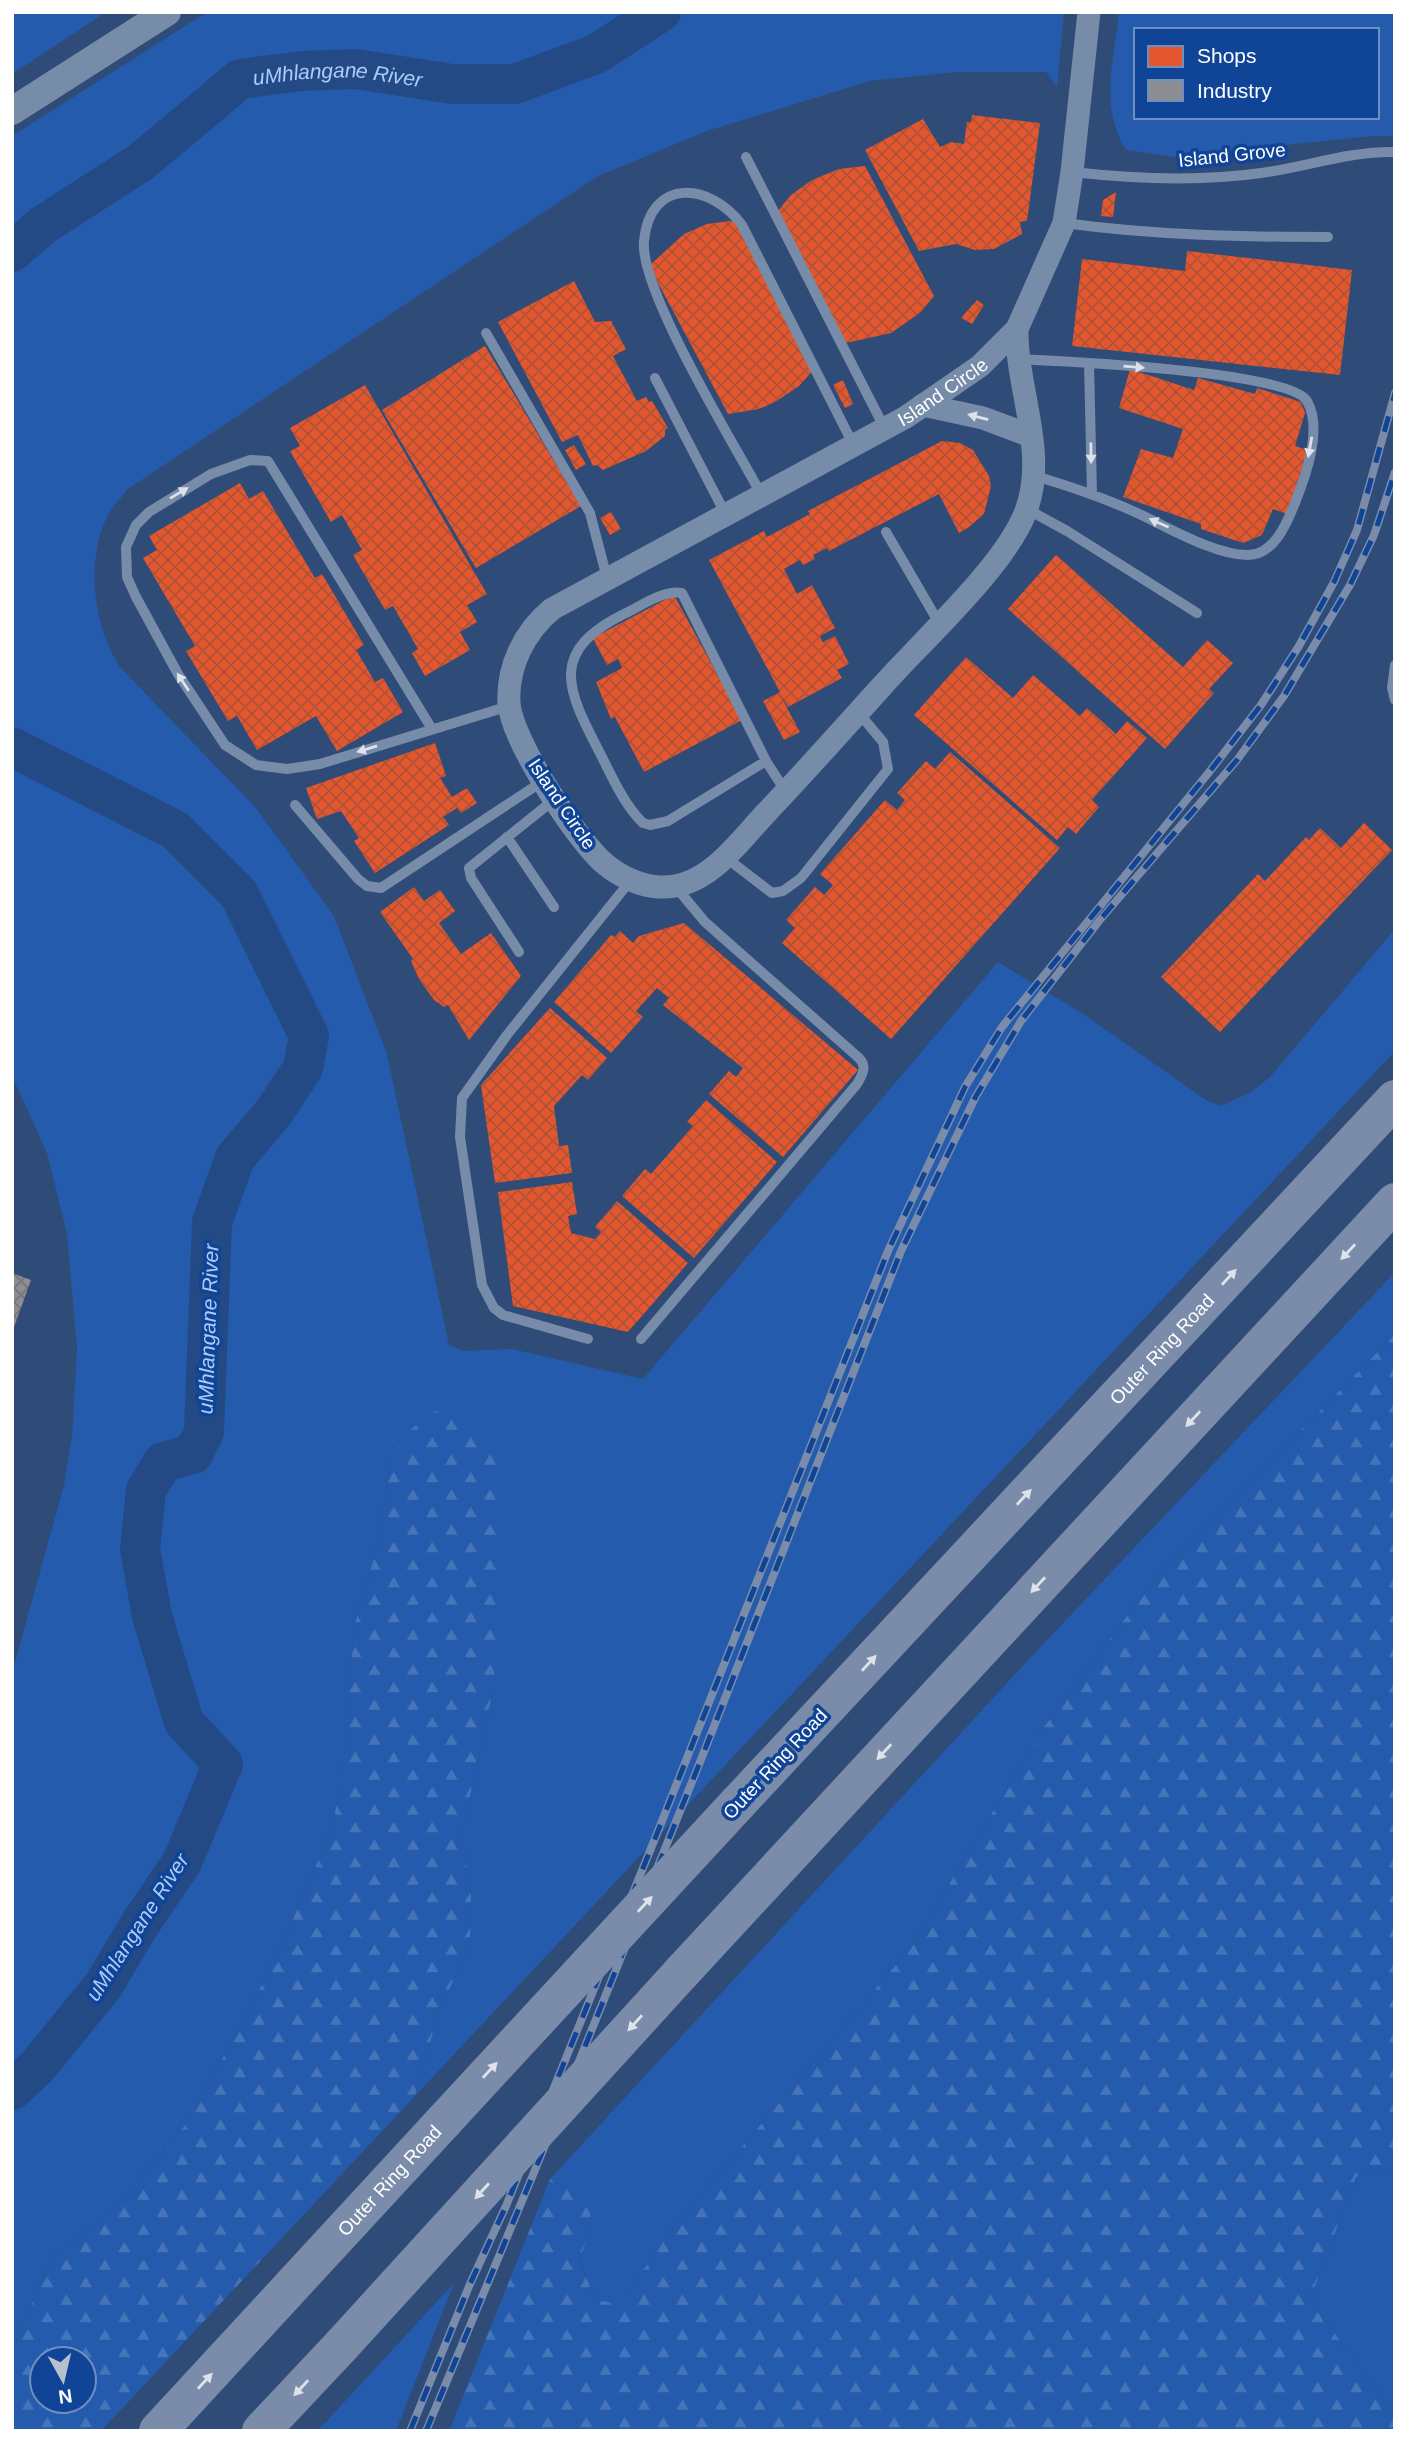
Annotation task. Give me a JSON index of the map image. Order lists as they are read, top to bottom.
{
  "streets": {
    "highway": ["Outer Ring Road"],
    "street": ["Island Circle"],
    "lane": ["Island Grove"]
  },
  "crossings": [
    ["Island Grove", "Island Circle"]
  ],
  "water": ["uMhlangane River"],
  "legend": ["Shops", "Industry"],
  "north": "bottom"
}
